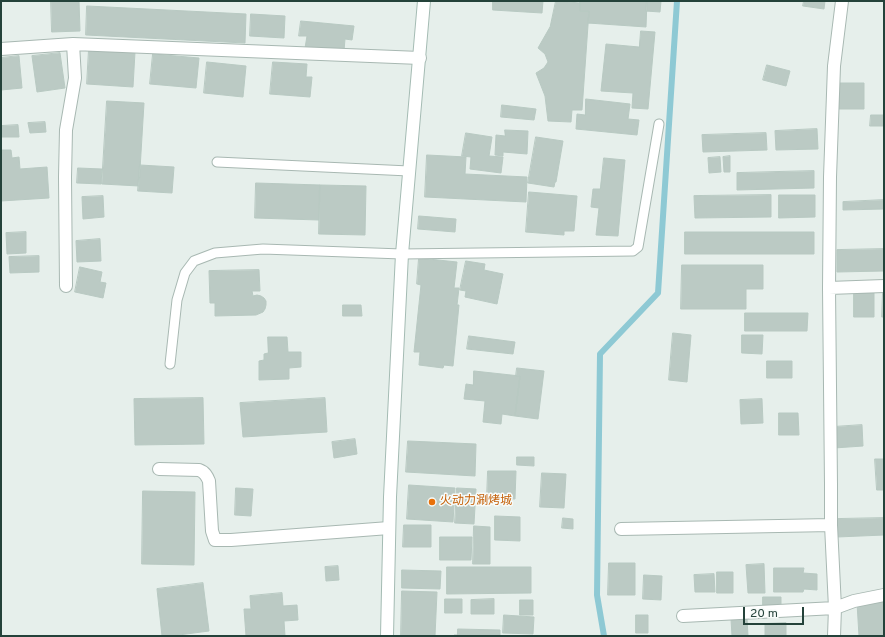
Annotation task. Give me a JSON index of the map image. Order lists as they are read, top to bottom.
{
  "places": ["火动力涮烤城"],
  "scale_bar": "20 m"
}
